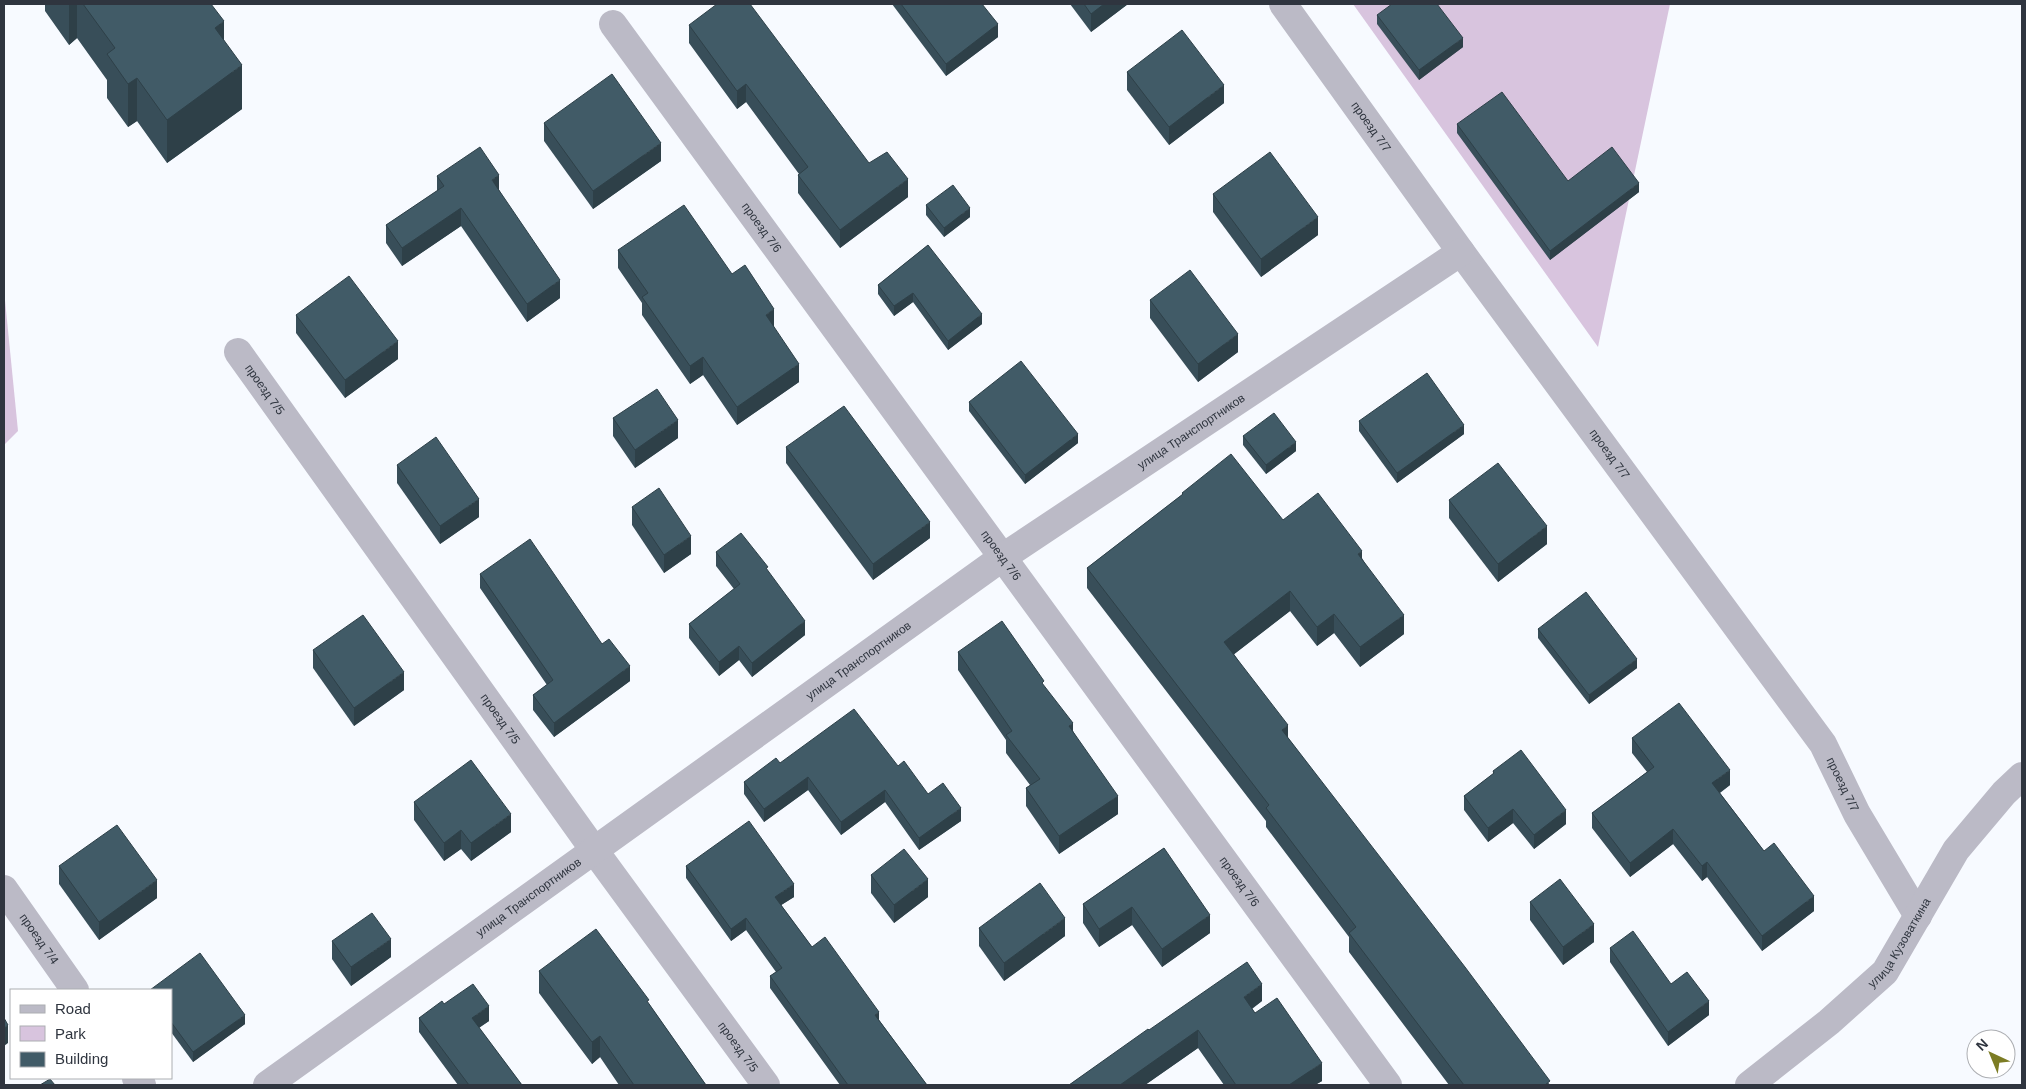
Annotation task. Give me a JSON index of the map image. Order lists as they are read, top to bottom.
{
  "streets": {
    "street": [
      "проезд 7/7",
      "проезд 7/6",
      "проезд 7/5",
      "улица Транспортников",
      "проезд 7/4",
      "улица Кузоваткина"
    ]
  },
  "crossings": [
    ["проезд 7/7", "улица Транспортников"],
    ["проезд 7/7", "улица Кузоваткина"],
    ["проезд 7/6", "улица Транспортников"],
    ["проезд 7/5", "улица Транспортников"]
  ],
  "legend": ["Road", "Park", "Building"],
  "north": "top left"
}
